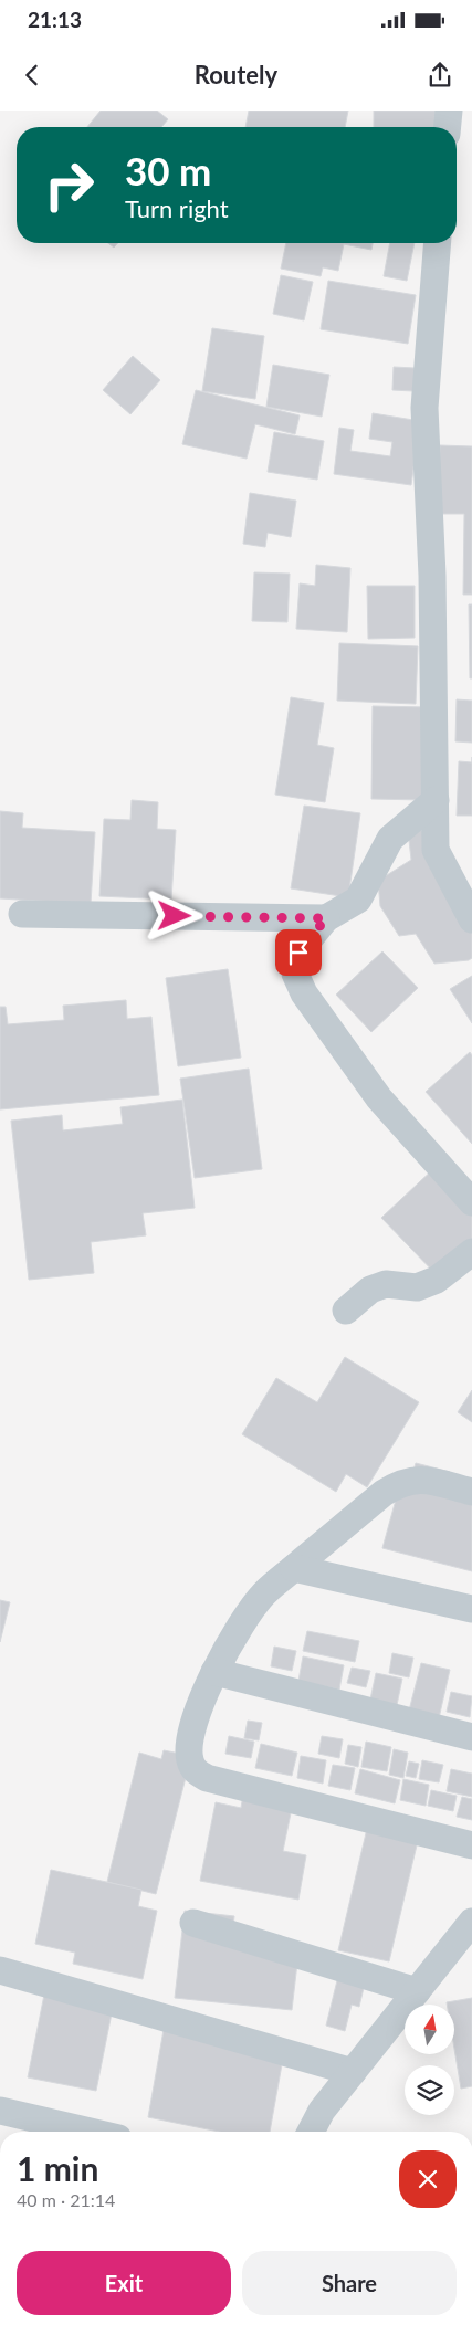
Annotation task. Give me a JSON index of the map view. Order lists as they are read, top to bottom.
{
  "north": "top",
  "page": {
    "status": "21:13",
    "header": "Routely",
    "turn": ["30 m", "Turn right"],
    "heading": ["1 min", "40 m · 21:14"],
    "buttons": ["Exit", "Share"]
  }
}
